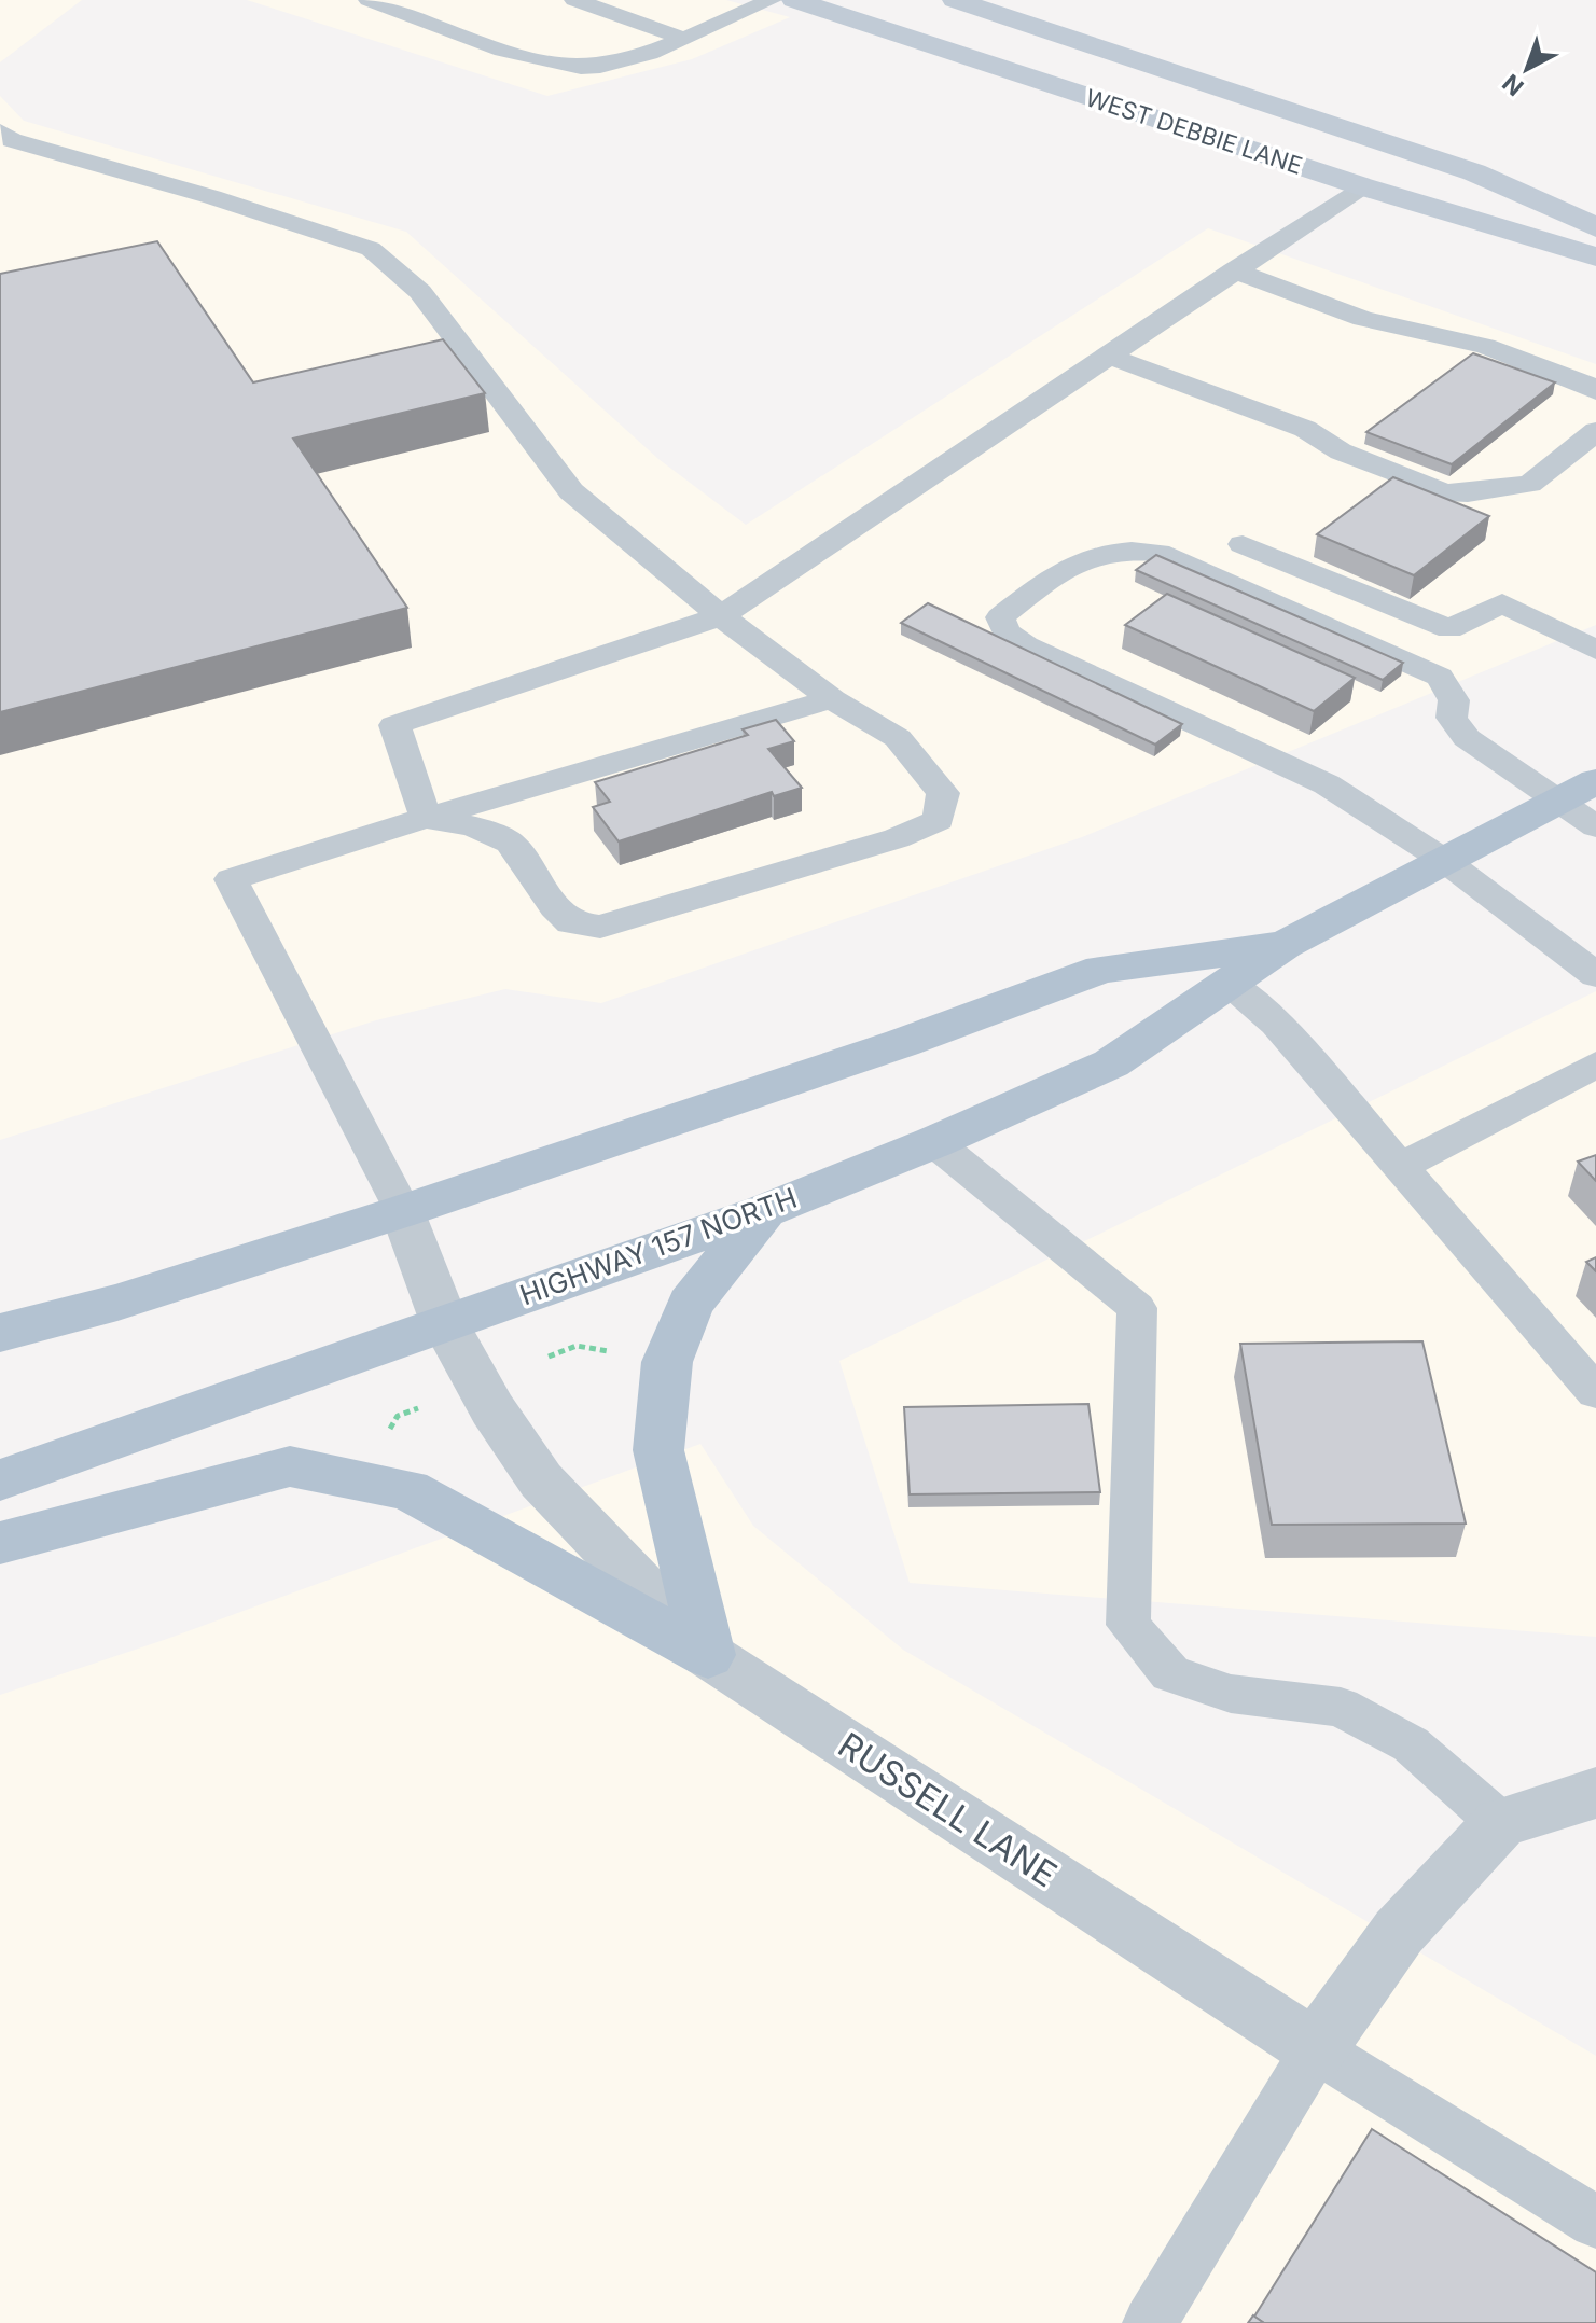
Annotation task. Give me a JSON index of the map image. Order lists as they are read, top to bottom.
{
  "streets": {
    "main road": ["WEST DEBBIE LANE", "HIGHWAY 157 NORTH"],
    "street": ["RUSSELL LANE"]
  },
  "crossings": [
    ["HIGHWAY 157 NORTH", "RUSSELL LANE"]
  ],
  "north": "bottom left"
}
